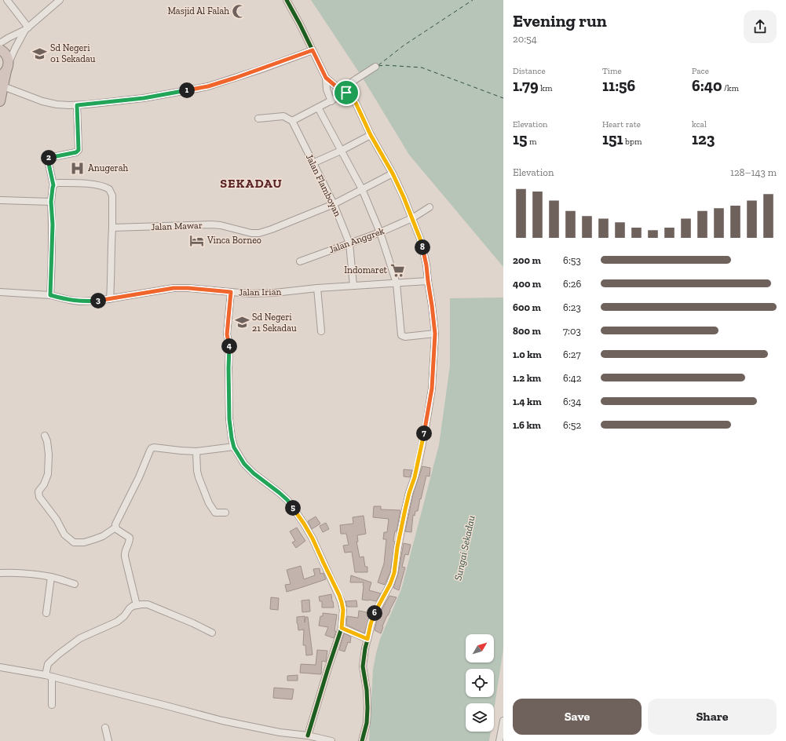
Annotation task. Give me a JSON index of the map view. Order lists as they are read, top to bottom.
{
  "streets": {
    "street": [
      "Jalan Flamboyan",
      "Jalan Mawar",
      "Jalan Anggrek",
      "Jalan Irian"
    ]
  },
  "crossings": [
    ["Jalan Flamboyan", "Jalan Mawar"],
    ["Jalan Flamboyan", "Jalan Anggrek"],
    ["Jalan Flamboyan", "Jalan Irian"]
  ],
  "districts": ["SEKADAU"],
  "water": ["Sungai Sekadau"],
  "places": {
    "mosque": ["Masjid Al Falah"],
    "school or university": ["Sd Negeri 01 Sekadau", "Sd Negeri 21 Sekadau"],
    "hospital": ["Anugerah"],
    "hotel": ["Vinca Borneo"],
    "supermarket": ["Indomaret"]
  },
  "north": "top right",
  "page": {
    "heading": ["Evening run", "20:54"],
    "stats": [
      ["Distance", "1.79 km"],
      ["Time", "11:56"],
      ["Pace", "6:40 /km"],
      ["Elevation", "15 m"],
      ["Heart rate", "151 bpm"],
      ["kcal", "123"]
    ],
    "pins": [
      "1",
      "2",
      "8",
      "3",
      "4",
      "7",
      "5",
      "6"
    ],
    "chart": ["Elevation", "128–143 m"],
    "list": [
      {
        "name": "200 m",
        "note": "6:53"
      },
      {
        "name": "400 m",
        "note": "6:26"
      },
      {
        "name": "600 m",
        "note": "6:23"
      },
      {
        "name": "800 m",
        "note": "7:03"
      },
      {
        "name": "1.0 km",
        "note": "6:27"
      },
      {
        "name": "1.2 km",
        "note": "6:42"
      },
      {
        "name": "1.4 km",
        "note": "6:34"
      },
      {
        "name": "1.6 km",
        "note": "6:52"
      }
    ],
    "buttons": ["Save", "Share"]
  }
}
